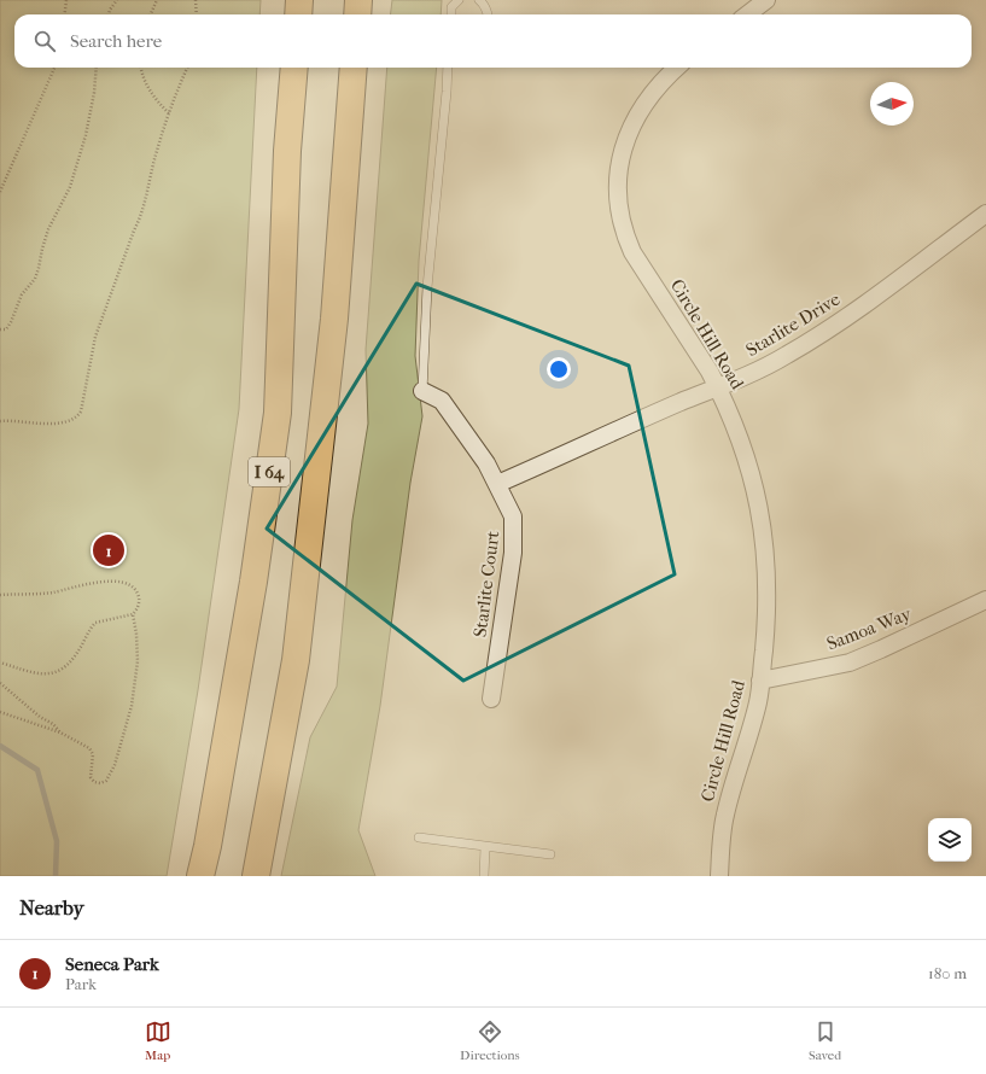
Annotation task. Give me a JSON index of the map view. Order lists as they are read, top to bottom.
{
  "streets": {
    "highway": ["I 64"],
    "street": [
      "Starlite Drive",
      "Circle Hill Road",
      "Starlite Court",
      "Samoa Way"
    ]
  },
  "crossings": [
    ["Starlite Drive", "Circle Hill Road"],
    ["Starlite Drive", "Starlite Court"],
    ["Circle Hill Road", "Samoa Way"]
  ],
  "north": "right",
  "page": {
    "search": "Search here",
    "pins": "1",
    "heading": "Nearby",
    "list": [
      {
        "mark": "1",
        "name": "Seneca Park",
        "note": "Park",
        "value": "180 m"
      }
    ],
    "nav": ["Map", "Directions", "Saved"]
  }
}
